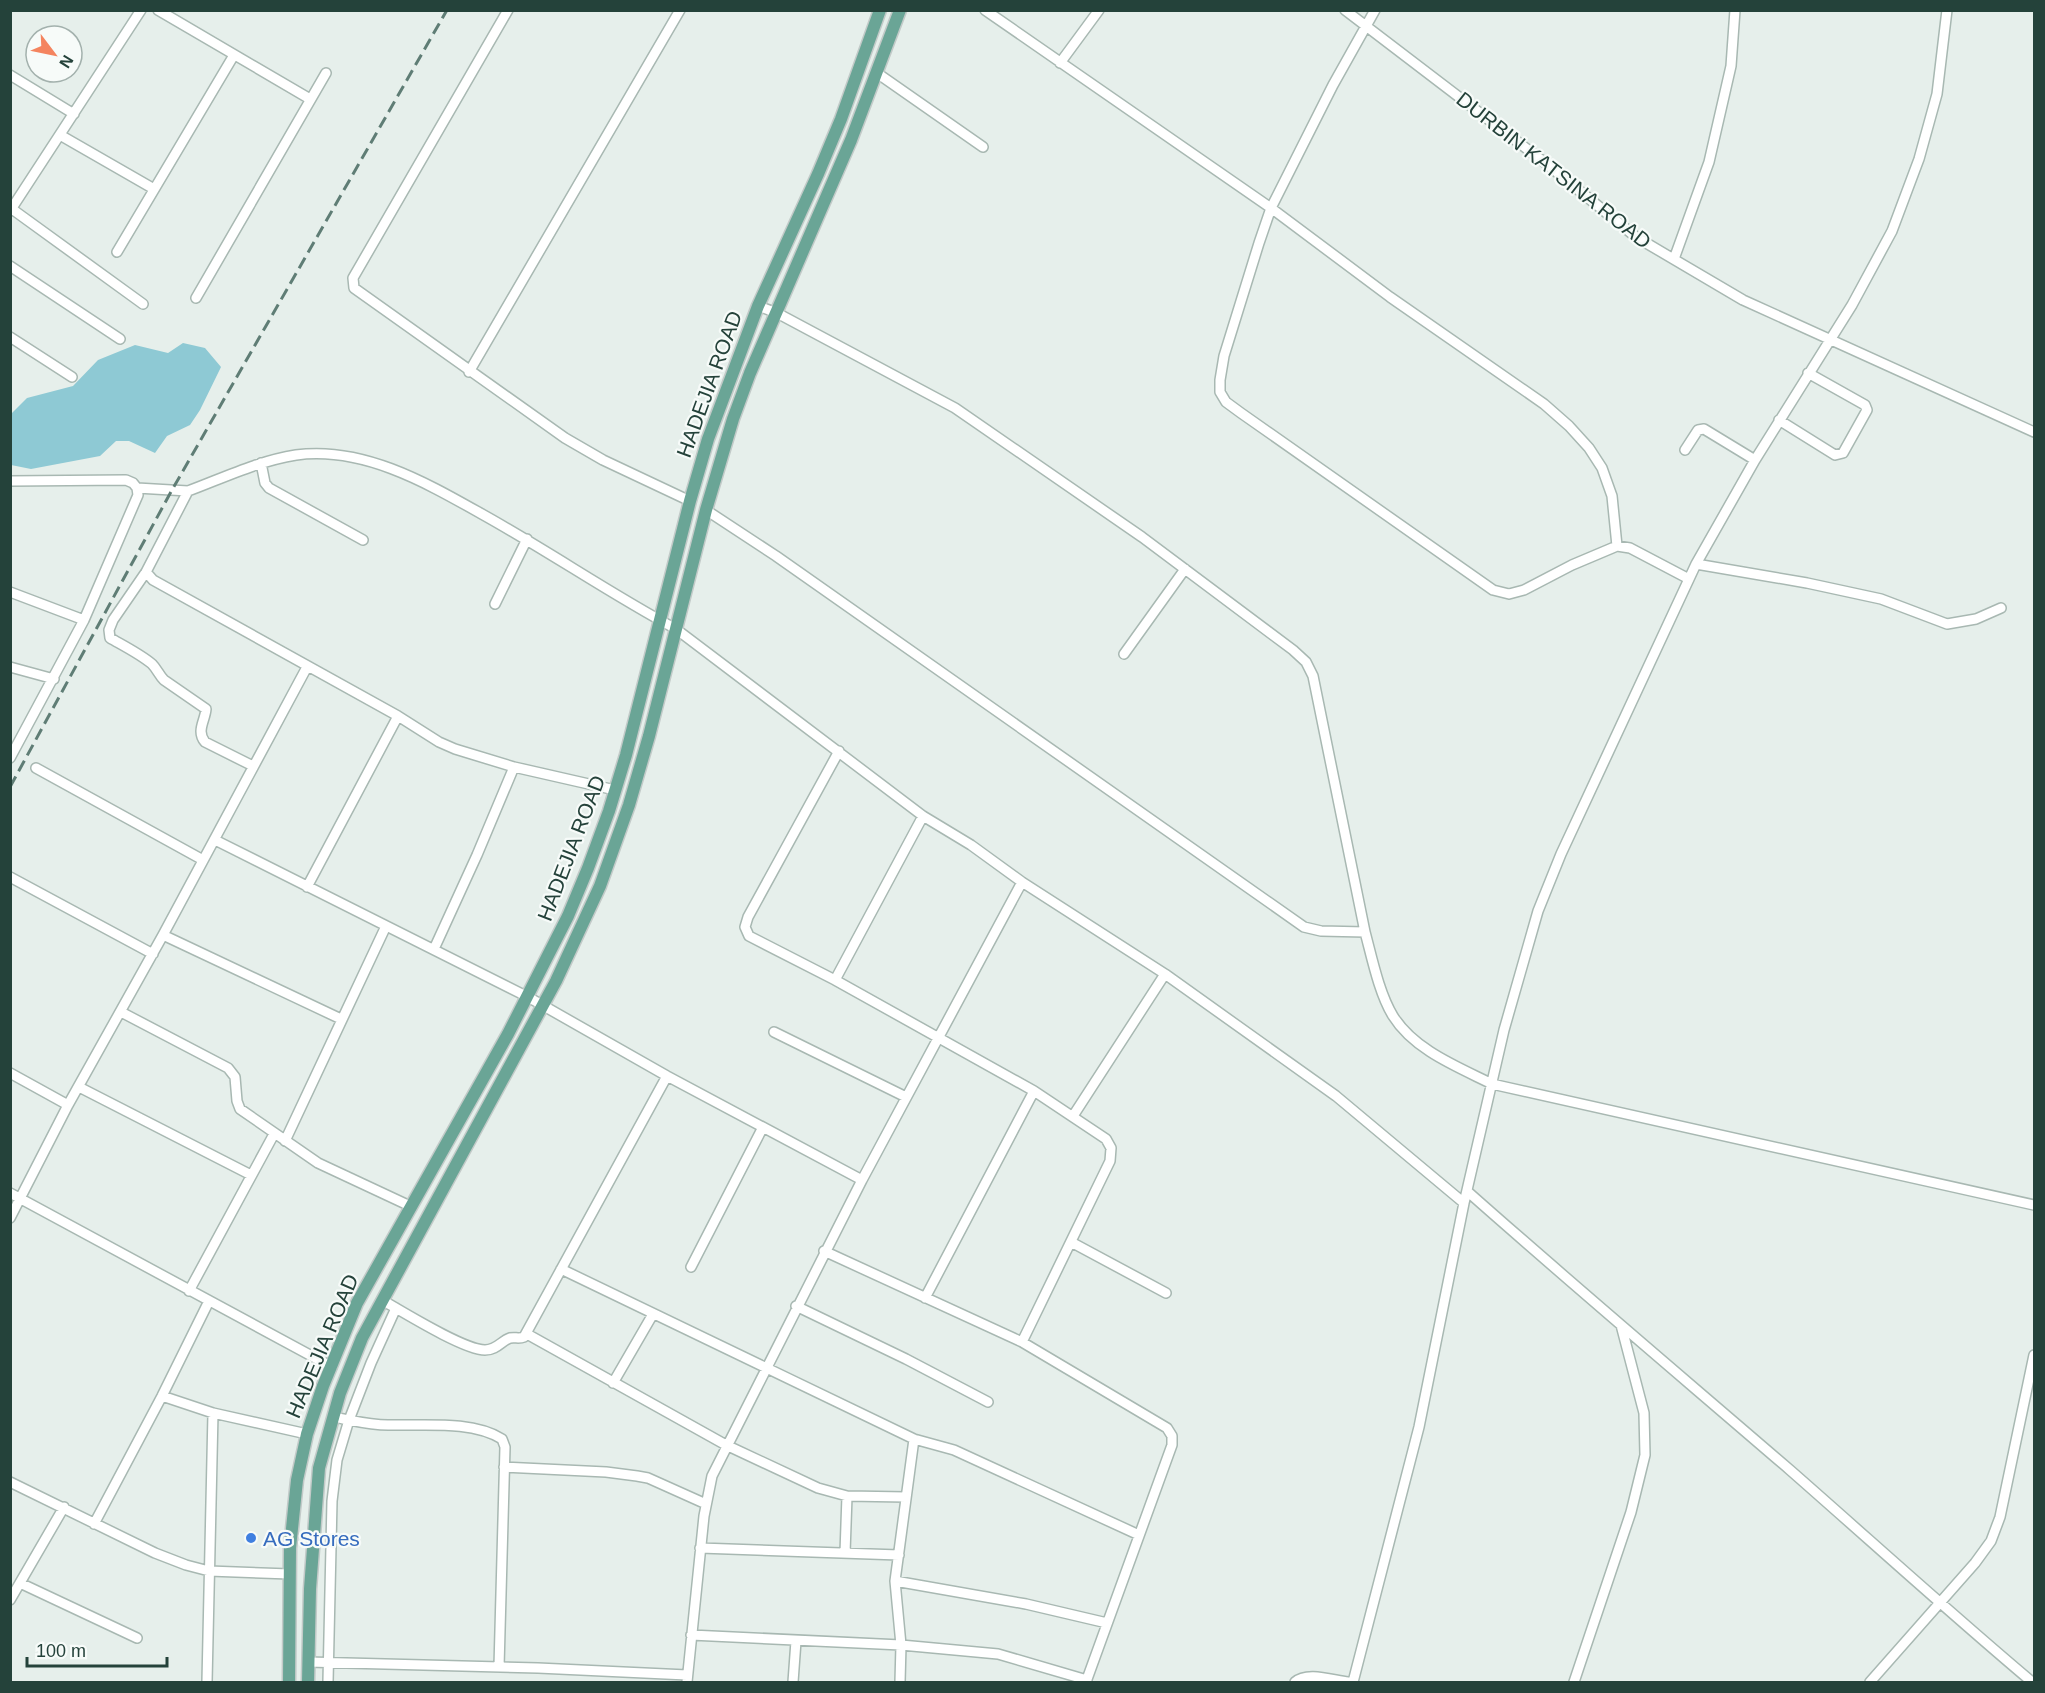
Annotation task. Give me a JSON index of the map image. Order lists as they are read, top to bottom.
{
  "streets": {
    "main road": ["HADEJIA ROAD"],
    "street": ["DURBIN KATSINA ROAD"]
  },
  "places": ["AG Stores"],
  "scale_bar": "100 m",
  "north": "bottom right"
}
